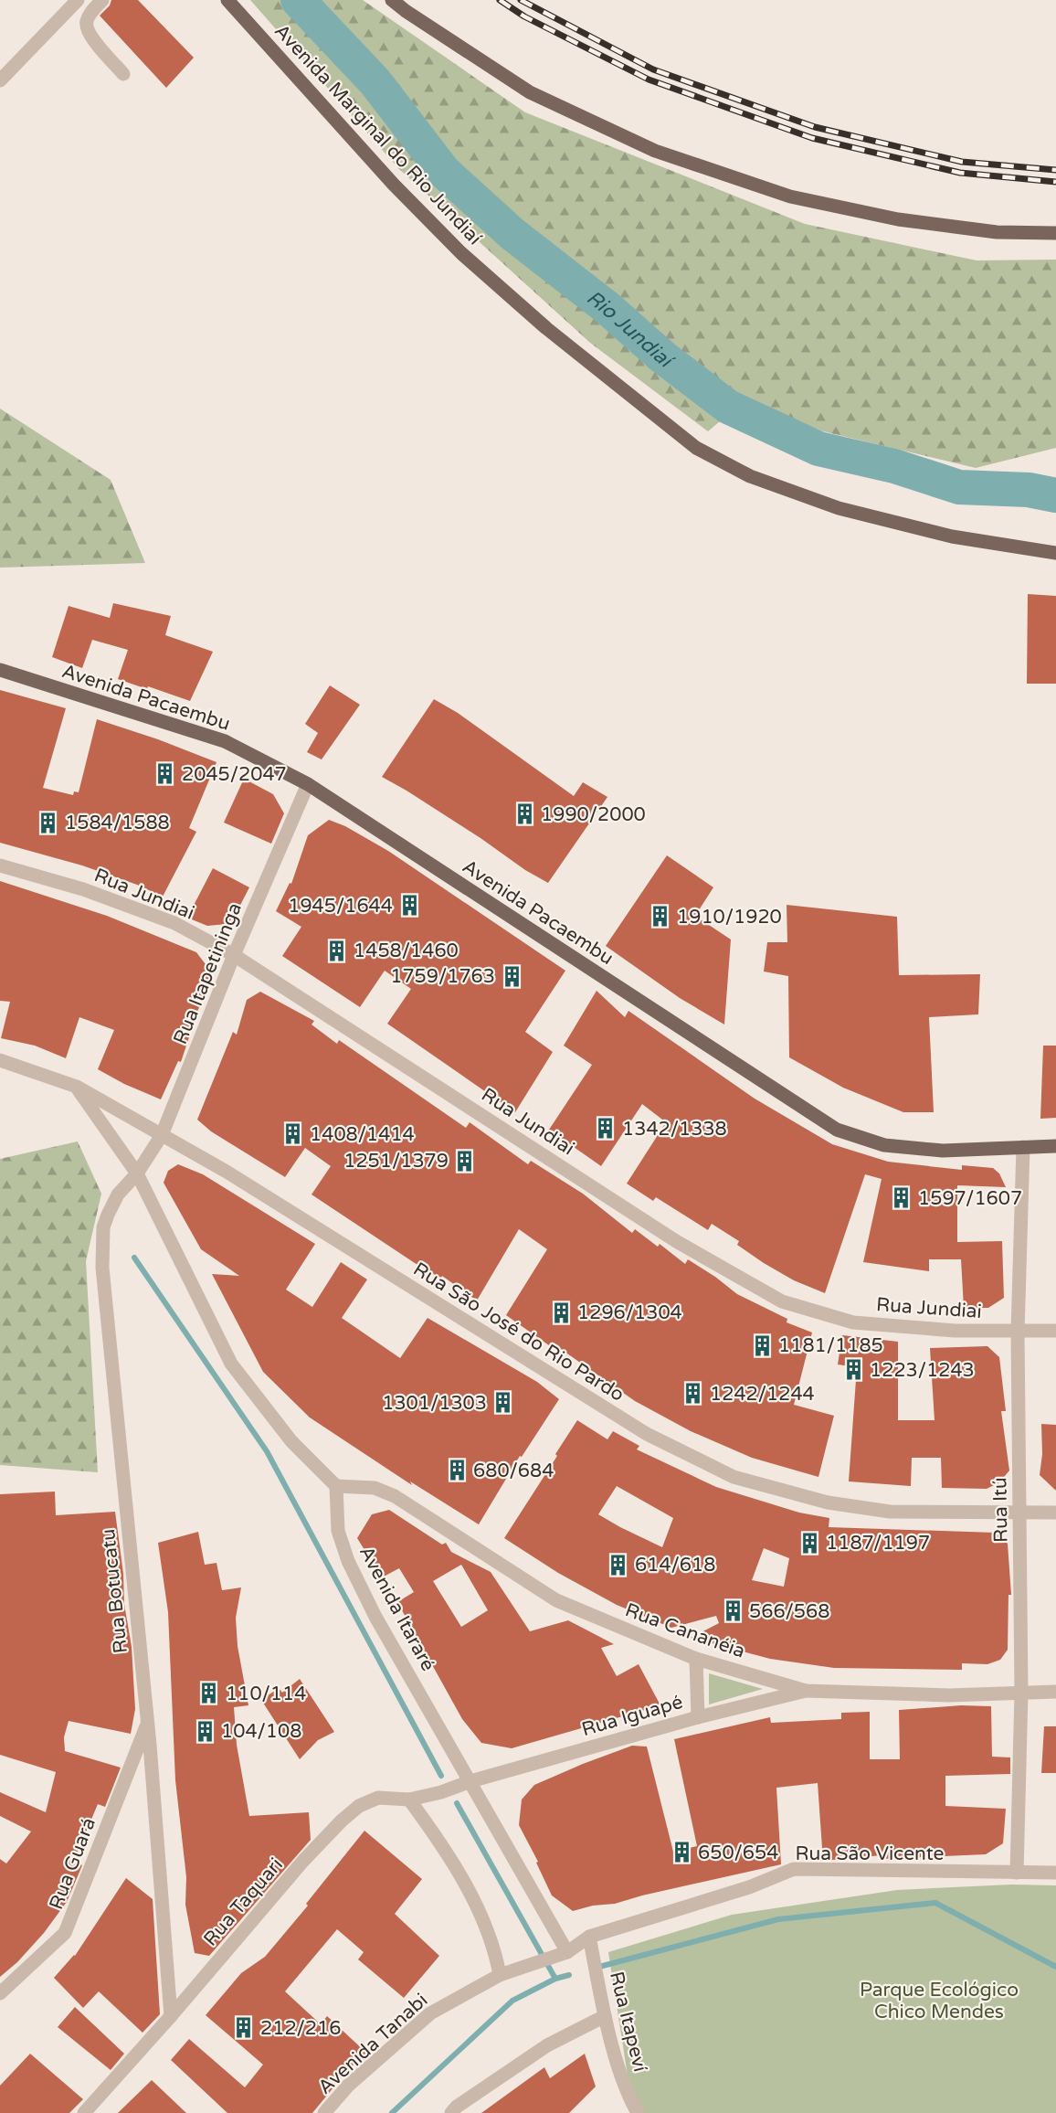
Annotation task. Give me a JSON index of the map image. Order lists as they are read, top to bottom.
{
  "streets": {
    "main road": ["Avenida Marginal do Rio Jundiaí", "Avenida Pacaembu"],
    "street": [
      "Rua Jundiai",
      "Rua Itapetininga",
      "Rua São José do Rio Pardo",
      "Rua Itú",
      "Rua Botucatu",
      "Avenida Itararé",
      "Rua Cananéia",
      "Rua Iguapé",
      "Rua São Vicente",
      "Rua Guará",
      "Rua Taquari",
      "Rua Itapeví",
      "Avenida Tanabi"
    ]
  },
  "crossings": [
    ["Avenida Pacaembu", "Rua Itapetininga"],
    ["Avenida Pacaembu", "Rua Itú"],
    ["Rua Jundiai", "Rua Itapetininga"],
    ["Rua Jundiai", "Rua Itú"],
    ["Rua Itapetininga", "Rua São José do Rio Pardo"],
    ["Rua Itapetininga", "Rua Botucatu"],
    ["Rua São José do Rio Pardo", "Rua Itú"],
    ["Rua Itú", "Rua Cananéia"],
    ["Rua Itú", "Rua São Vicente"],
    ["Rua Botucatu", "Rua Guará"],
    ["Rua Botucatu", "Rua Taquari"],
    ["Avenida Itararé", "Rua Cananéia"],
    ["Avenida Itararé", "Rua Iguapé"],
    ["Avenida Itararé", "Rua São Vicente"],
    ["Avenida Itararé", "Rua Taquari"],
    ["Avenida Itararé", "Avenida Tanabi"],
    ["Rua Cananéia", "Rua Iguapé"],
    ["Rua Iguapé", "Rua Taquari"],
    ["Rua São Vicente", "Rua Itapeví"],
    ["Rua São Vicente", "Avenida Tanabi"]
  ],
  "water": ["Rio Jundiaí"],
  "parks": ["Parque Ecológico Chico Mendes"],
  "places": {
    "building": [
      "2045/2047",
      "1990/2000",
      "1584/1588",
      "1945/1644",
      "1910/1920",
      "1458/1460",
      "1759/1763",
      "1342/1338",
      "1408/1414",
      "1251/1379",
      "1597/1607",
      "1296/1304",
      "1181/1185",
      "1223/1243",
      "1242/1244",
      "1301/1303",
      "680/684",
      "1187/1197",
      "614/618",
      "566/568",
      "110/114",
      "104/108",
      "650/654",
      "212/216"
    ]
  }
}
